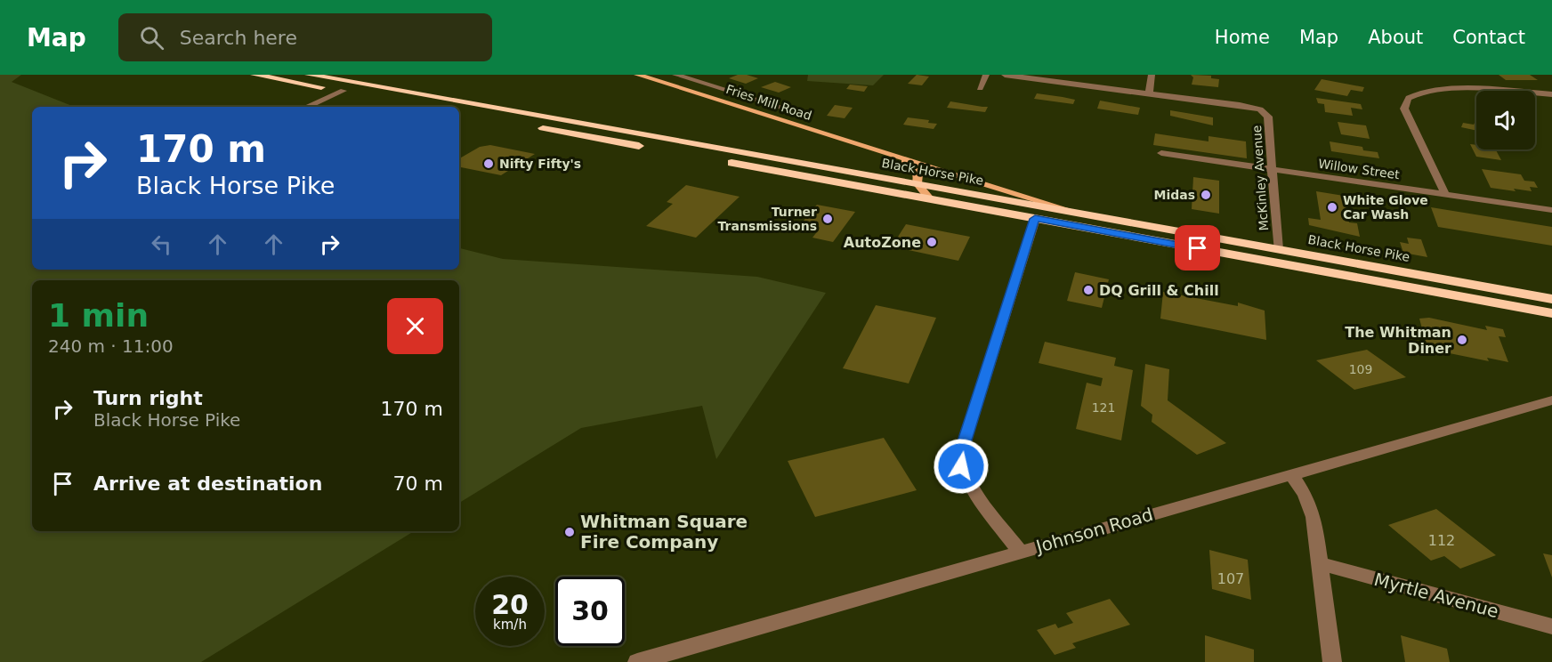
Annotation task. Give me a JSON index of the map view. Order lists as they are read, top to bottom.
{
  "streets": {
    "highway": ["Black Horse Pike"],
    "main road": ["Fries Mill Road"],
    "street": [
      "Willow Street",
      "McKinley Avenue",
      "Johnson Road",
      "Myrtle Avenue"
    ]
  },
  "crossings": [
    ["Fries Mill Road", "Black Horse Pike"],
    ["Willow Street", "McKinley Avenue"],
    ["Black Horse Pike", "McKinley Avenue"]
  ],
  "places": [
    "Nifty Fifty's",
    "Midas",
    "White Glove Car Wash",
    "Turner Transmissions",
    "AutoZone",
    "DQ Grill & Chill",
    "The Whitman Diner",
    "Whitman Square Fire Company"
  ],
  "house_numbers": [
    "109",
    "121",
    "112",
    "107"
  ],
  "page": {
    "header": "Map",
    "search": "Search here",
    "nav": [
      "Home",
      "Map",
      "About",
      "Contact"
    ],
    "turn": ["170 m", "Black Horse Pike"],
    "heading": ["1 min", "240 m · 11:00"],
    "list": [
      {
        "name": "Turn right",
        "note": "Black Horse Pike",
        "value": "170 m"
      },
      {
        "name": "Arrive at destination",
        "value": "70 m"
      }
    ],
    "speed": "20 km/h",
    "limit": "30"
  }
}
